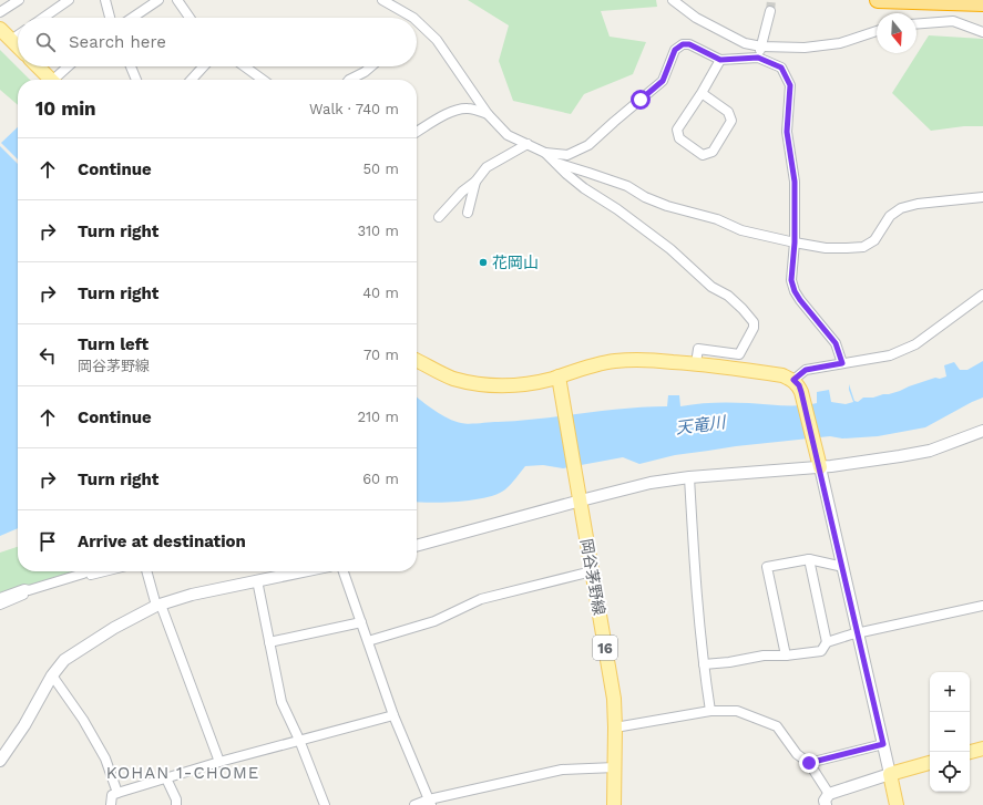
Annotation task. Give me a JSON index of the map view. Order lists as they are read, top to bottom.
{
  "streets": {
    "main road": ["岡谷茅野線", "16"]
  },
  "districts": ["KOHAN 1-CHOME"],
  "water": ["天竜川"],
  "places": ["花岡山"],
  "north": "bottom",
  "page": {
    "search": "Search here",
    "heading": ["10 min", "Walk · 740 m"],
    "list": [
      ["Continue", "50 m"],
      ["Turn right", "310 m"],
      ["Turn right", "40 m"],
      ["Turn left", "岡谷茅野線", "70 m"],
      ["Continue", "210 m"],
      ["Turn right", "60 m"],
      "Arrive at destination"
    ],
    "map_buttons": ["+", "−"]
  }
}
